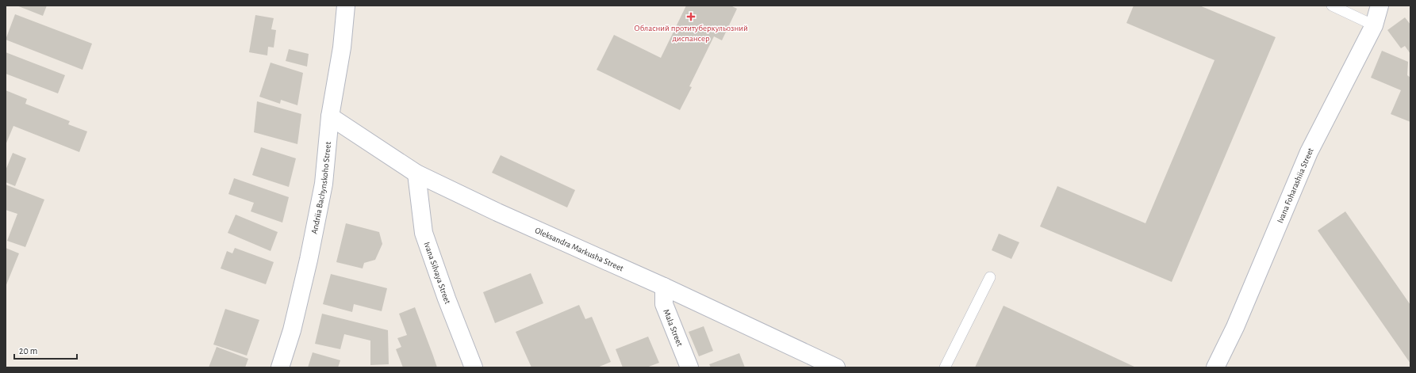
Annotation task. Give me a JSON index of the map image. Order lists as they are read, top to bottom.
{
  "streets": {
    "street": [
      "Ivana Foharashiia Street",
      "Andriia Bachynskoho Street",
      "Oleksandra Markusha Street",
      "Ivana Silvaya Street",
      "Mala Street"
    ]
  },
  "crossings": [
    ["Andriia Bachynskoho Street", "Oleksandra Markusha Street"],
    ["Oleksandra Markusha Street", "Ivana Silvaya Street"],
    ["Oleksandra Markusha Street", "Mala Street"]
  ],
  "places": {
    "health": ["Обласний протитуберкульозний диспансер"]
  },
  "scale_bar": "20 m"
}
